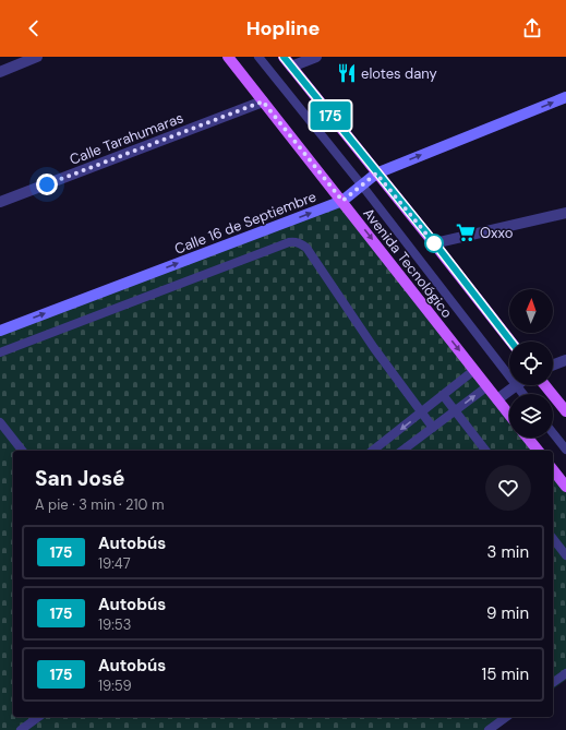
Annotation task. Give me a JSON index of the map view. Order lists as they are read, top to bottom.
{
  "streets": {
    "main road": ["Calle 16 de Septiembre", "Avenida Tecnológico"],
    "street": ["Calle Tarahumaras"]
  },
  "crossings": [
    ["Calle Tarahumaras", "Avenida Tecnológico"],
    ["Calle 16 de Septiembre", "Avenida Tecnológico"]
  ],
  "one_way": ["Calle 16 de Septiembre"],
  "places": {
    "restaurant": ["elotes dany"],
    "supermarket": ["Oxxo"]
  },
  "lines": ["bus line 175"],
  "north": "top",
  "page": {
    "header": "Hopline",
    "on_map": "175",
    "heading": ["San José", "A pie · 3 min · 210 m"],
    "list": [
      {
        "mark": "175",
        "name": "Autobús",
        "note": "19:47",
        "value": "3 min"
      },
      {
        "mark": "175",
        "name": "Autobús",
        "note": "19:53",
        "value": "9 min"
      },
      {
        "mark": "175",
        "name": "Autobús",
        "note": "19:59",
        "value": "15 min"
      }
    ]
  }
}
